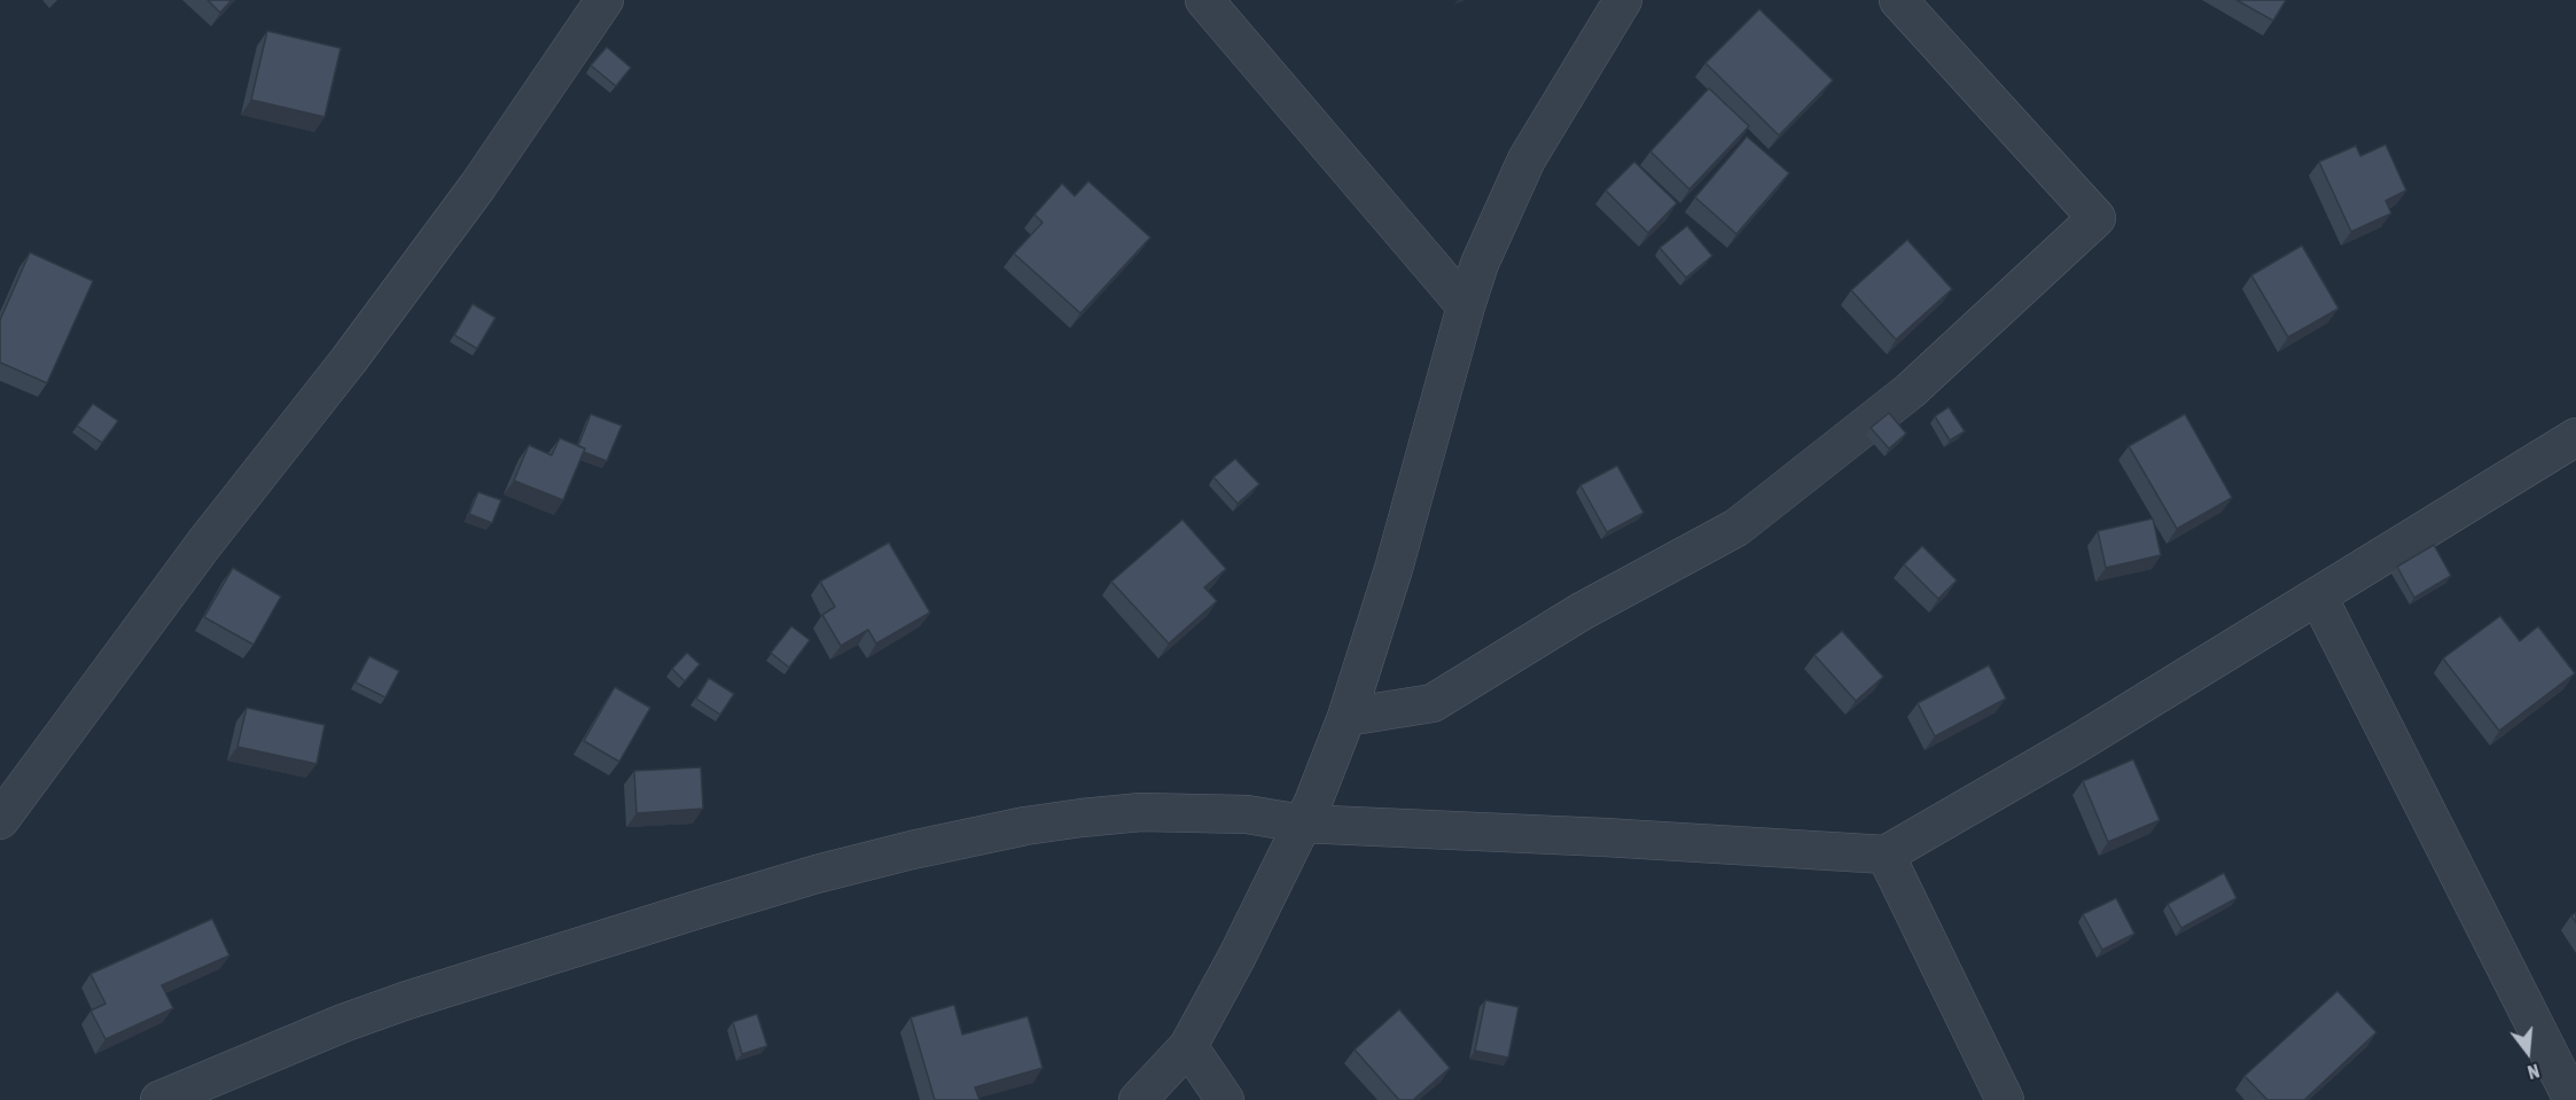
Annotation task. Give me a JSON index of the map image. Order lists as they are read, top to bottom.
{
  "north": "bottom"
}
